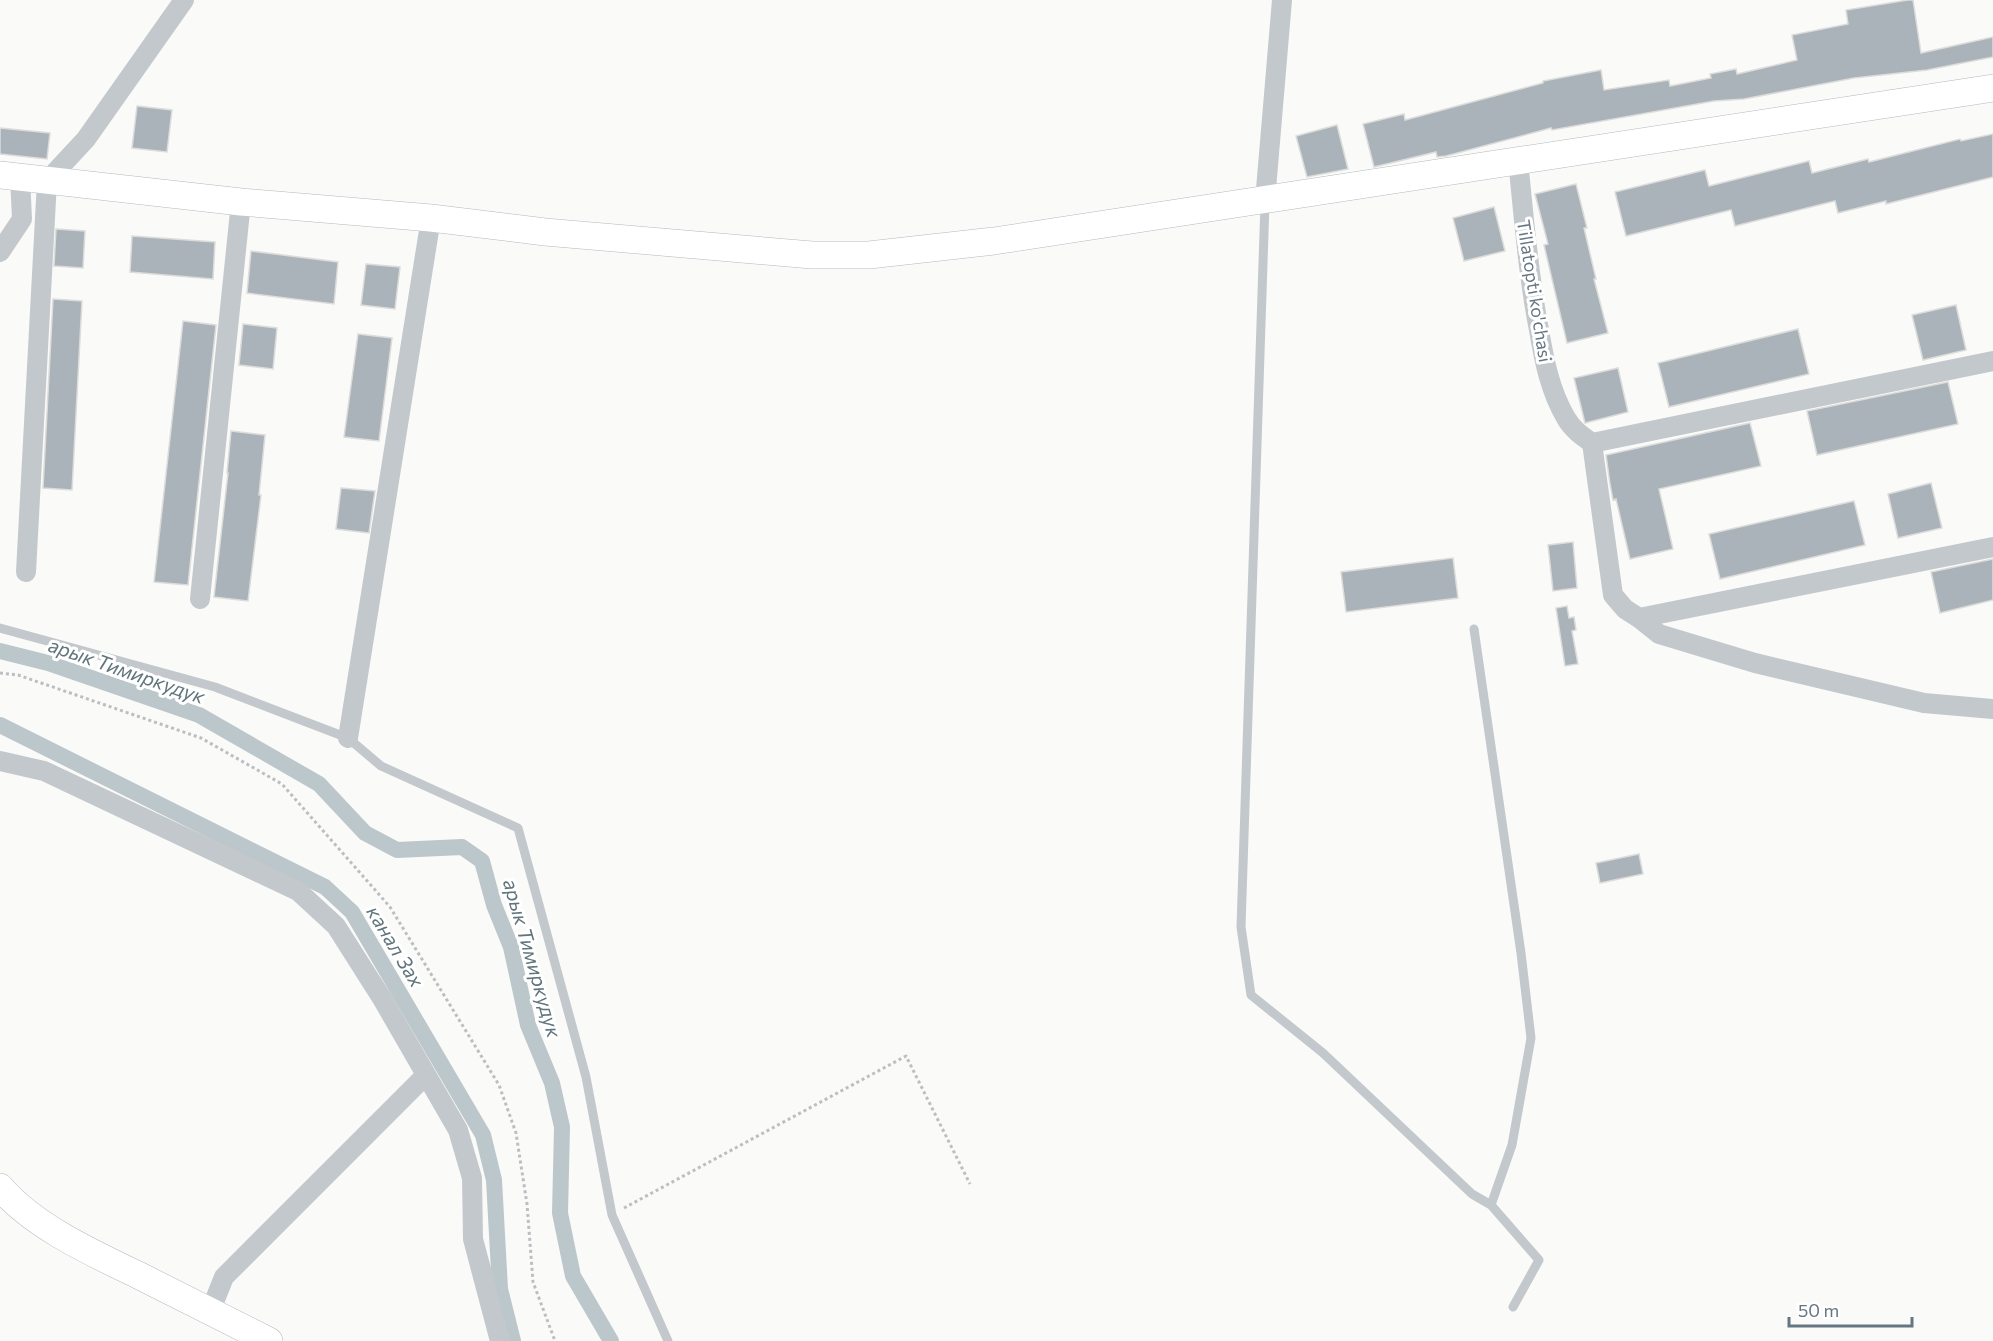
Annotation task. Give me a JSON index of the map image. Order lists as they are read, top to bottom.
{
  "streets": {
    "street": ["Tillatopti ko'chasi"]
  },
  "water": ["арык Тимиркудук", "канал Зах"],
  "scale_bar": "50 m"
}
